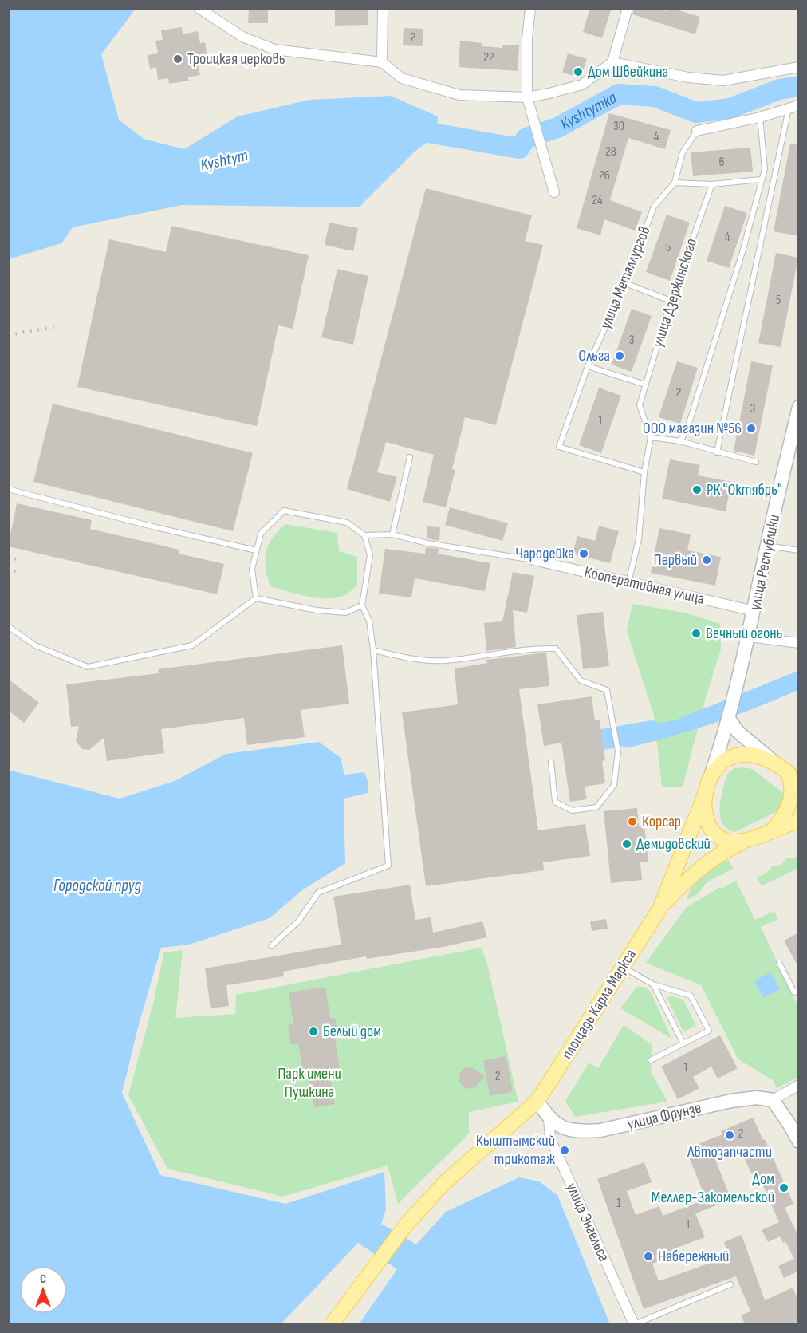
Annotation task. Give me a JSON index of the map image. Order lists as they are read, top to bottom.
{
  "streets": {
    "main road": ["улица Республики", "площадь Карла Маркса", "улица Фрунзе"],
    "street": ["улица Металлургов", "Кооперативная улица", "улица Энгельса"],
    "lane": ["улица Дзержинского"]
  },
  "crossings": [
    ["улица Республики", "Кооперативная улица"],
    ["улица Фрунзе", "улица Энгельса"]
  ],
  "water": ["Kyshtymka", "Kyshtym", "Городской пруд"],
  "parks": ["Парк имени Пушкина"],
  "places": [
    "Троицкая церковь",
    "Дом Швейкина",
    "Ольга",
    "ООО магазин №56",
    "РК \"Октябрь\"",
    "Чародейка",
    "Первый",
    "Вечный огонь",
    "Корсар",
    "Демидовский",
    "Белый дом",
    "Автозапчасти",
    "Кыштымский трикотаж",
    "Дом Меллер-Закомельской",
    "Набережный"
  ],
  "house_numbers": [
    "2",
    "22",
    "30",
    "4",
    "28",
    "6",
    "26",
    "24",
    "4",
    "5",
    "5",
    "3",
    "2",
    "3",
    "1",
    "1",
    "2",
    "2",
    "1",
    "1"
  ],
  "north": "top"
}
